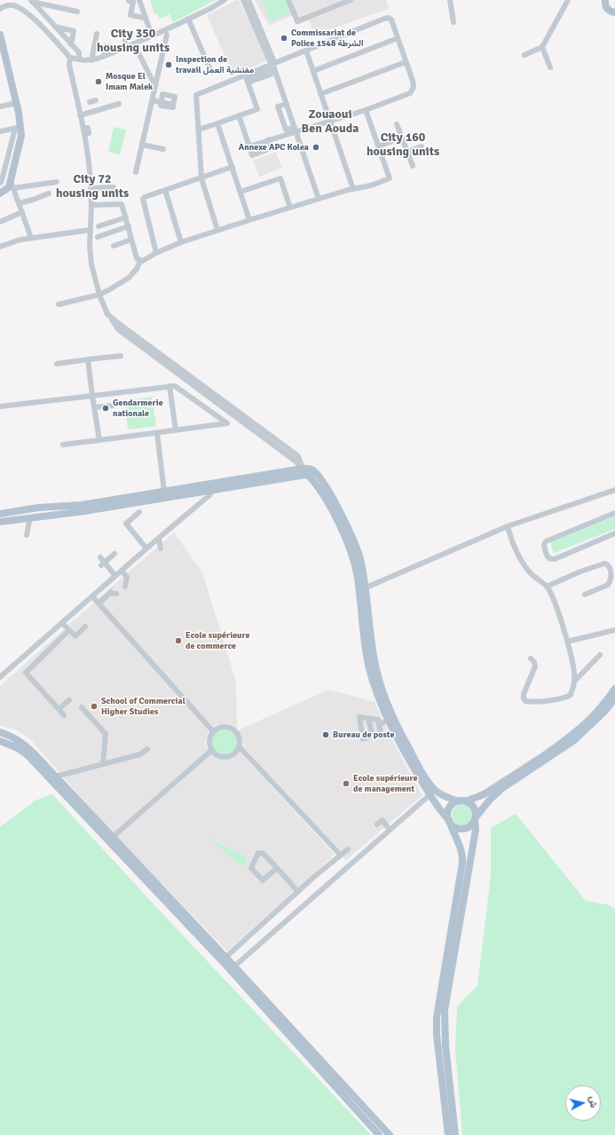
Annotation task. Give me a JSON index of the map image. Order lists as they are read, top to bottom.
{
  "districts": [
    "City 350 housing units",
    "Zouaoui Ben Aouda",
    "City 160 housing units",
    "City 72 housing units"
  ],
  "places": [
    "Commissariat de Police 1548 الشرطة",
    "Inspection de travail مفتشية العمل",
    "Mosque El Imam Malek",
    "Annexe APC Kolea",
    "Gendarmerie nationale",
    "Ecole supérieure de commerce",
    "School of Commercial Higher Studies",
    "Bureau de poste",
    "Ecole supérieure de management"
  ],
  "north": "right"
}
